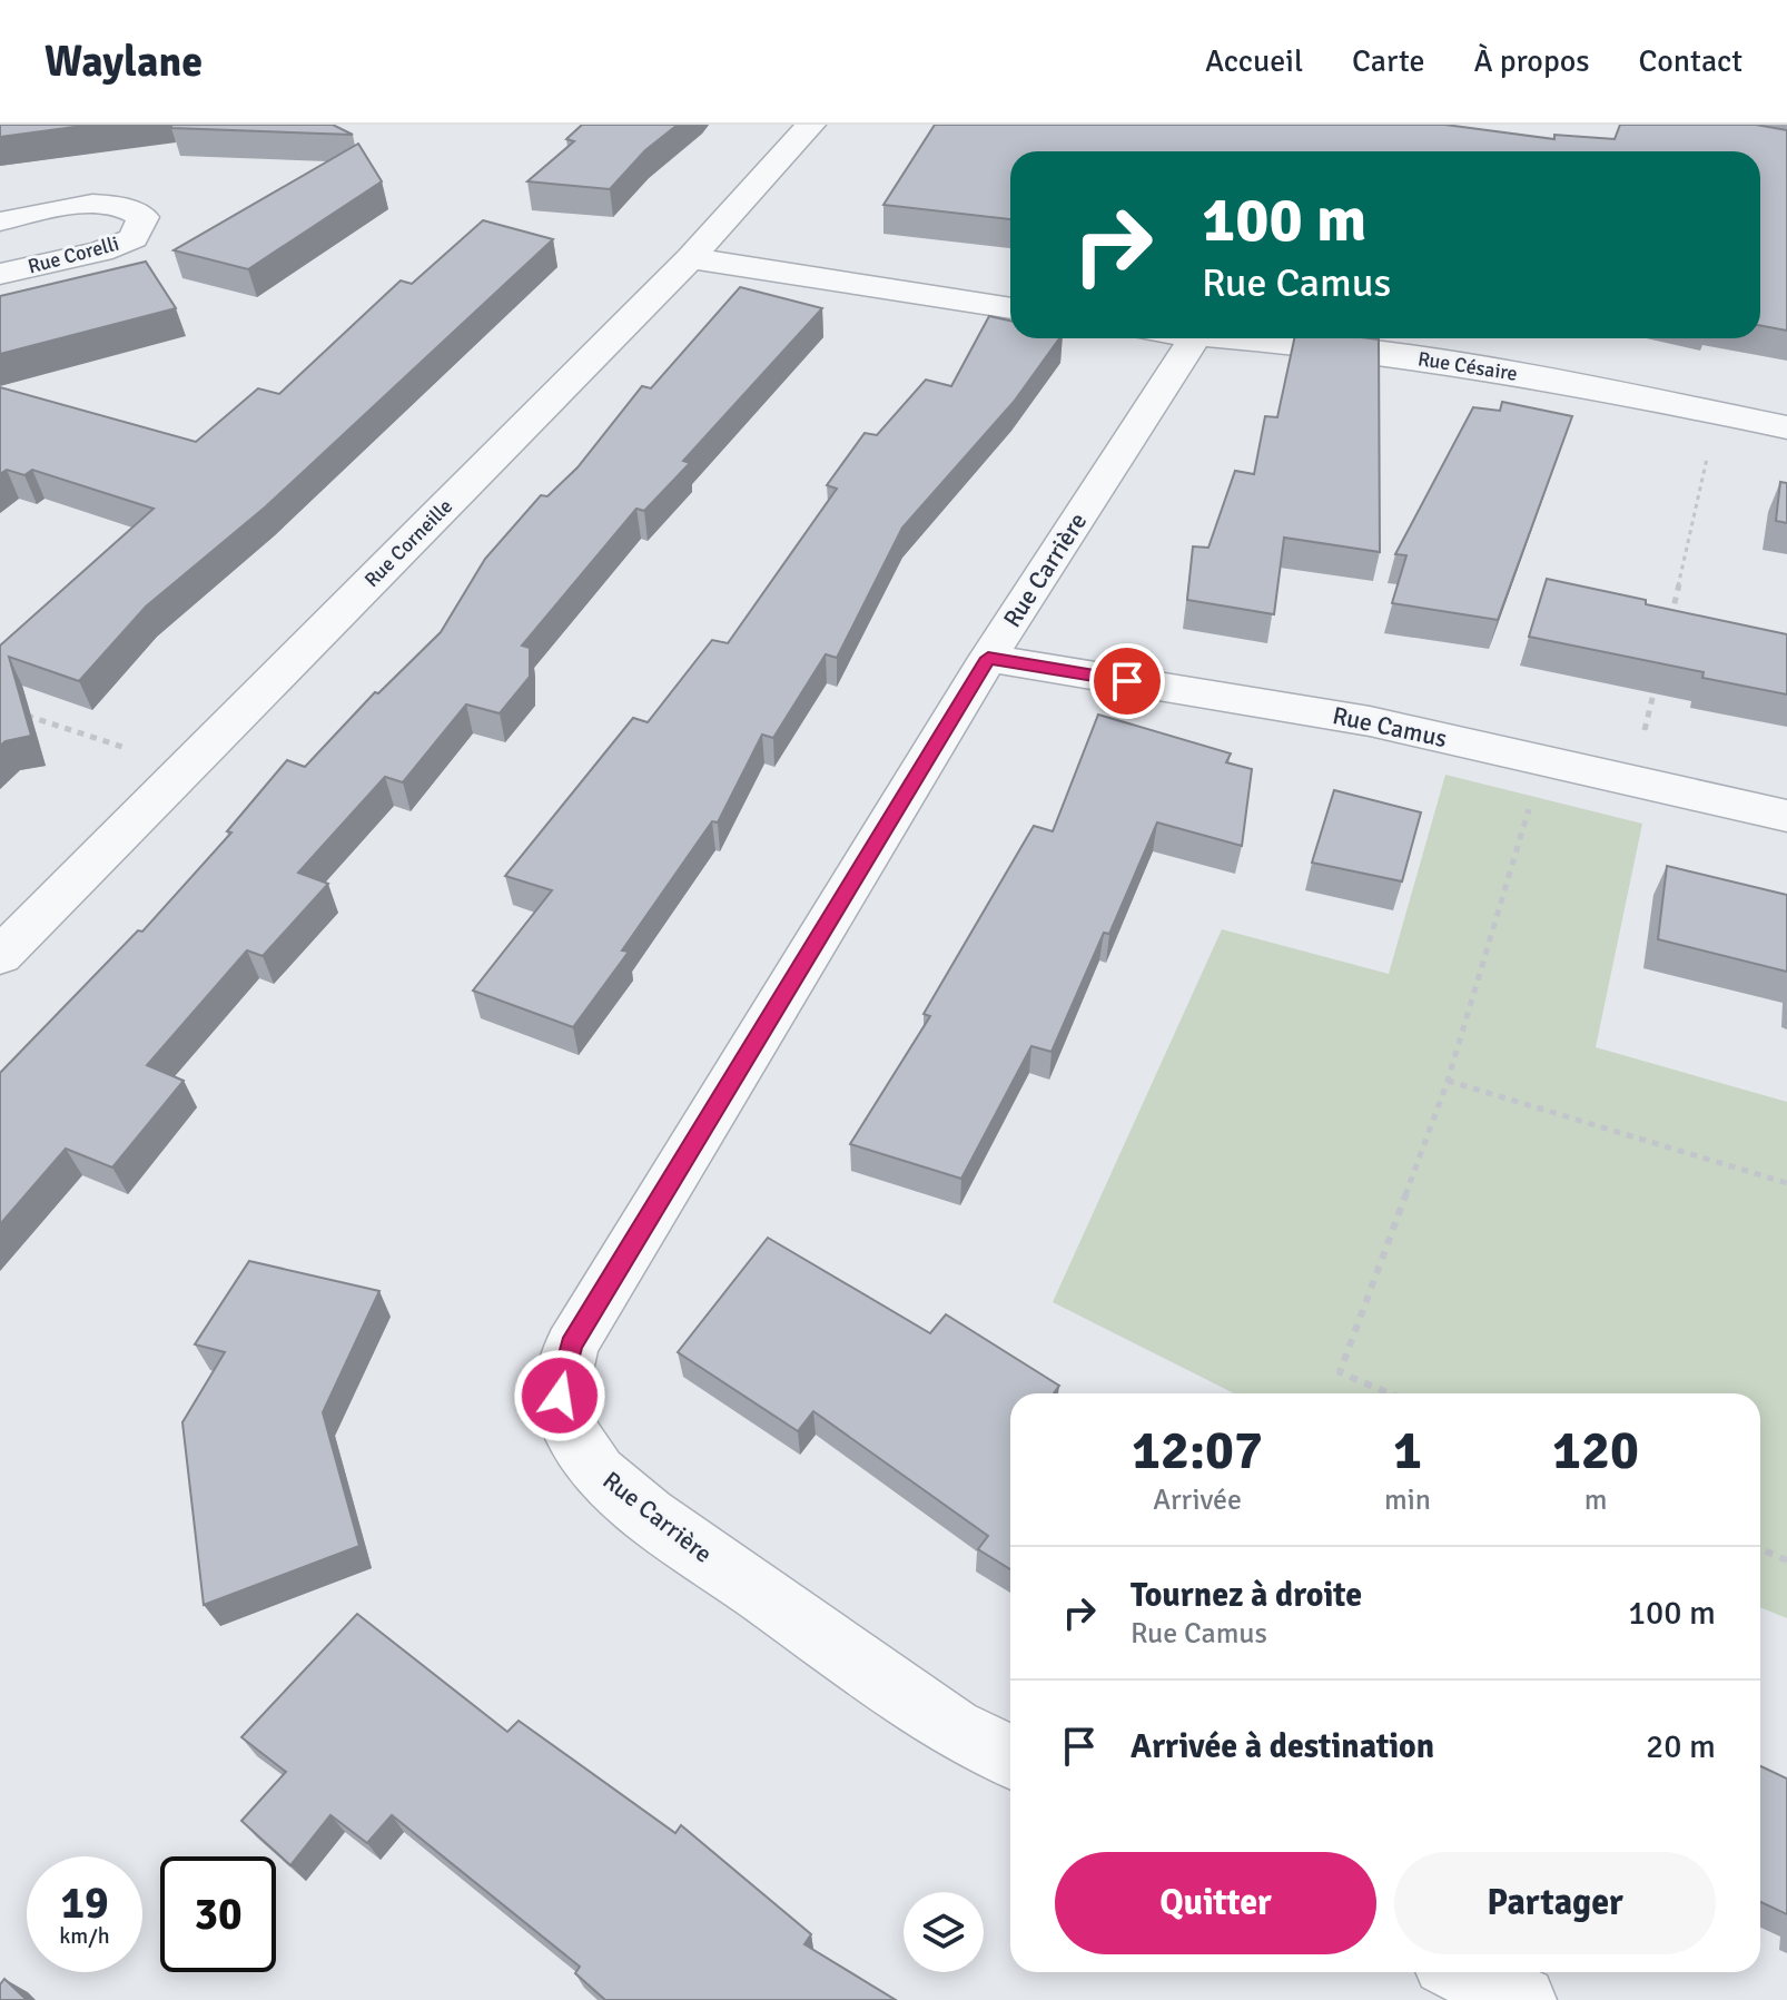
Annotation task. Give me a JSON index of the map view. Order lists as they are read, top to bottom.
{
  "streets": {
    "street": [
      "Rue Corelli",
      "Rue Césaire",
      "Rue Corneille",
      "Rue Carrière",
      "Rue Camus"
    ]
  },
  "crossings": [
    ["Rue Carrière", "Rue Camus"]
  ],
  "page": {
    "header": "Waylane",
    "nav": [
      "Accueil",
      "Carte",
      "À propos",
      "Contact"
    ],
    "turn": ["100 m", "Rue Camus"],
    "eta": [
      "12:07",
      "Arrivée",
      "1",
      "min",
      "120",
      "m"
    ],
    "list": [
      {
        "name": "Tournez à droite",
        "note": "Rue Camus",
        "value": "100 m"
      },
      {
        "name": "Arrivée à destination",
        "value": "20 m"
      }
    ],
    "buttons": ["Quitter", "Partager"],
    "speed": "19 km/h",
    "limit": "30"
  }
}
